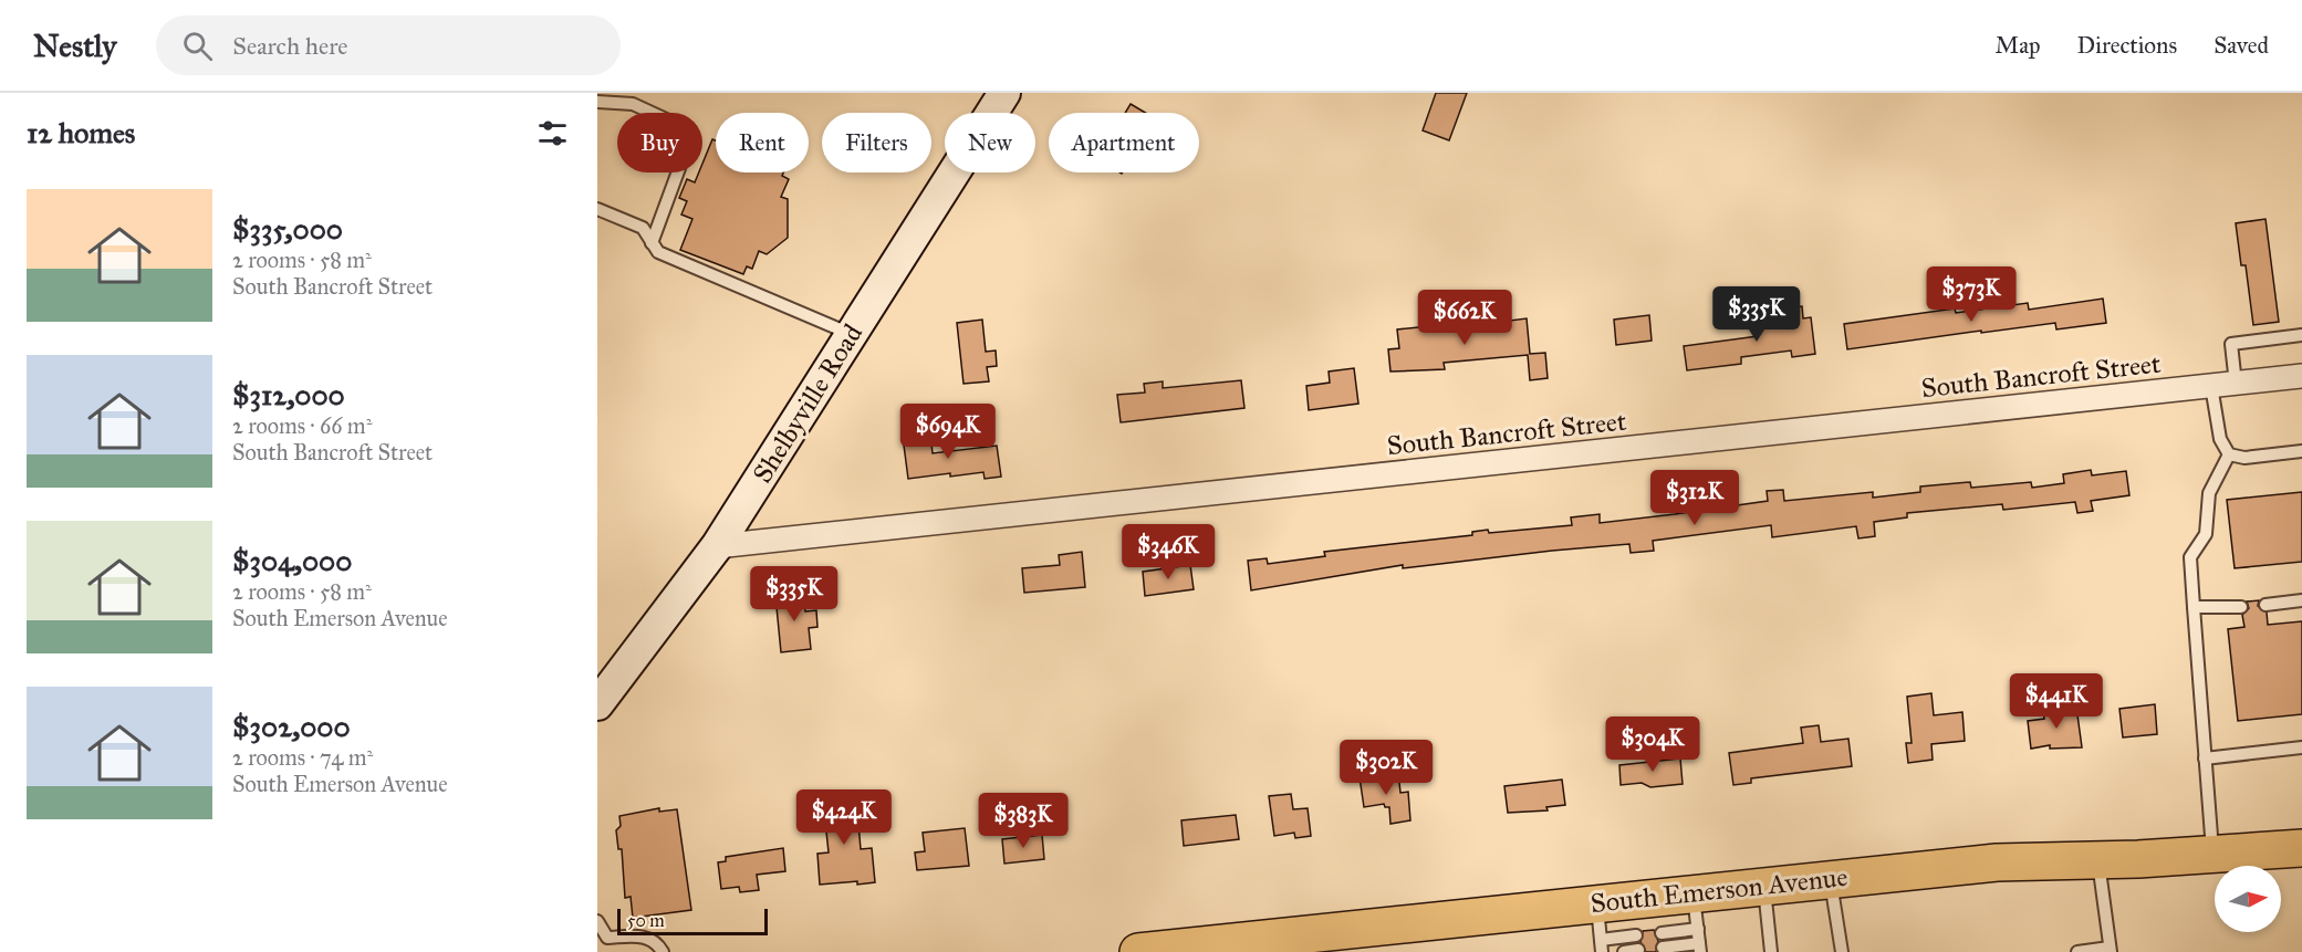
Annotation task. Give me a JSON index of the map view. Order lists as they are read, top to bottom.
{
  "streets": {
    "main road": ["Shelbyville Road", "South Emerson Avenue"],
    "street": ["South Bancroft Street"]
  },
  "crossings": [
    ["South Bancroft Street", "Shelbyville Road"]
  ],
  "scale_bar": "50 m",
  "north": "right",
  "page": {
    "header": "Nestly",
    "search": "Search here",
    "nav": ["Map", "Directions", "Saved"],
    "heading": "12 homes",
    "chip": [
      "Buy",
      "Rent",
      "Filters",
      "New",
      "Apartment"
    ],
    "list": [
      {
        "name": "$335,000",
        "note": "2 rooms · 58 m² · South Bancroft Street"
      },
      {
        "name": "$312,000",
        "note": "2 rooms · 66 m² · South Bancroft Street"
      },
      {
        "name": "$304,000",
        "note": "2 rooms · 58 m² · South Emerson Avenue"
      },
      {
        "name": "$302,000",
        "note": "2 rooms · 74 m² · South Emerson Avenue"
      }
    ],
    "price": [
      "$373K",
      "$335K",
      "$662K",
      "$694K",
      "$312K",
      "$346K",
      "$335K",
      "$441K",
      "$304K",
      "$302K",
      "$424K",
      "$383K"
    ],
    "scale": "50 m"
  }
}
